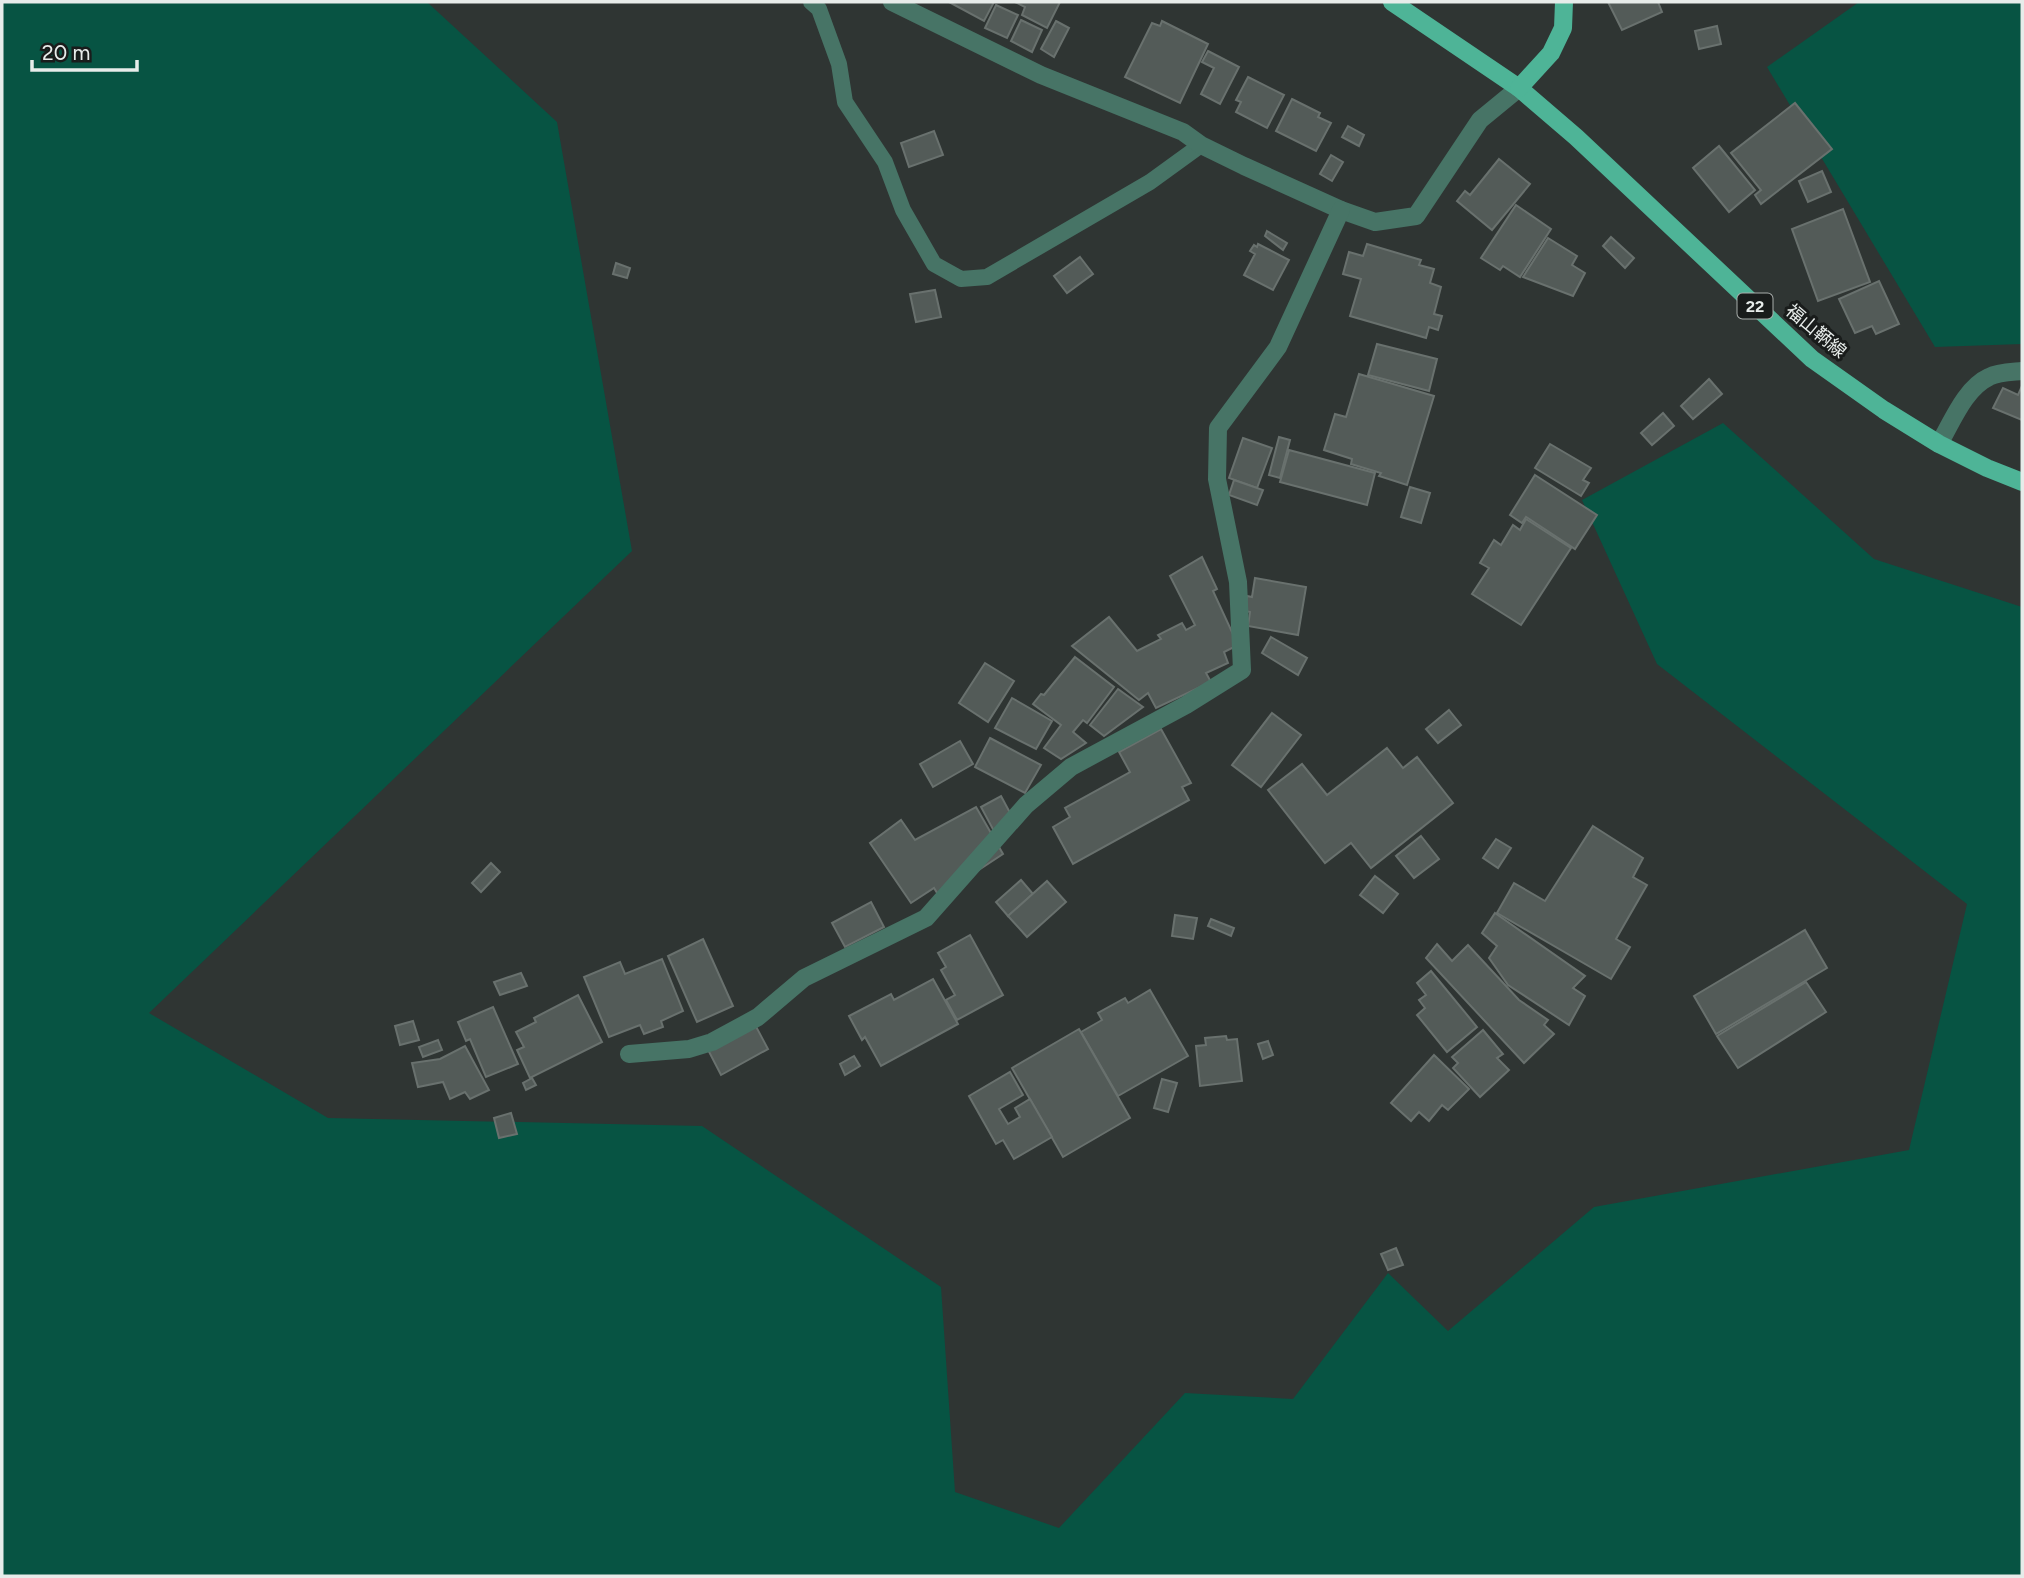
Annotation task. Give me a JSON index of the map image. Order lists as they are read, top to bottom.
{
  "streets": {
    "main road": ["22", "福山鞆線"]
  },
  "scale_bar": "20 m"
}
